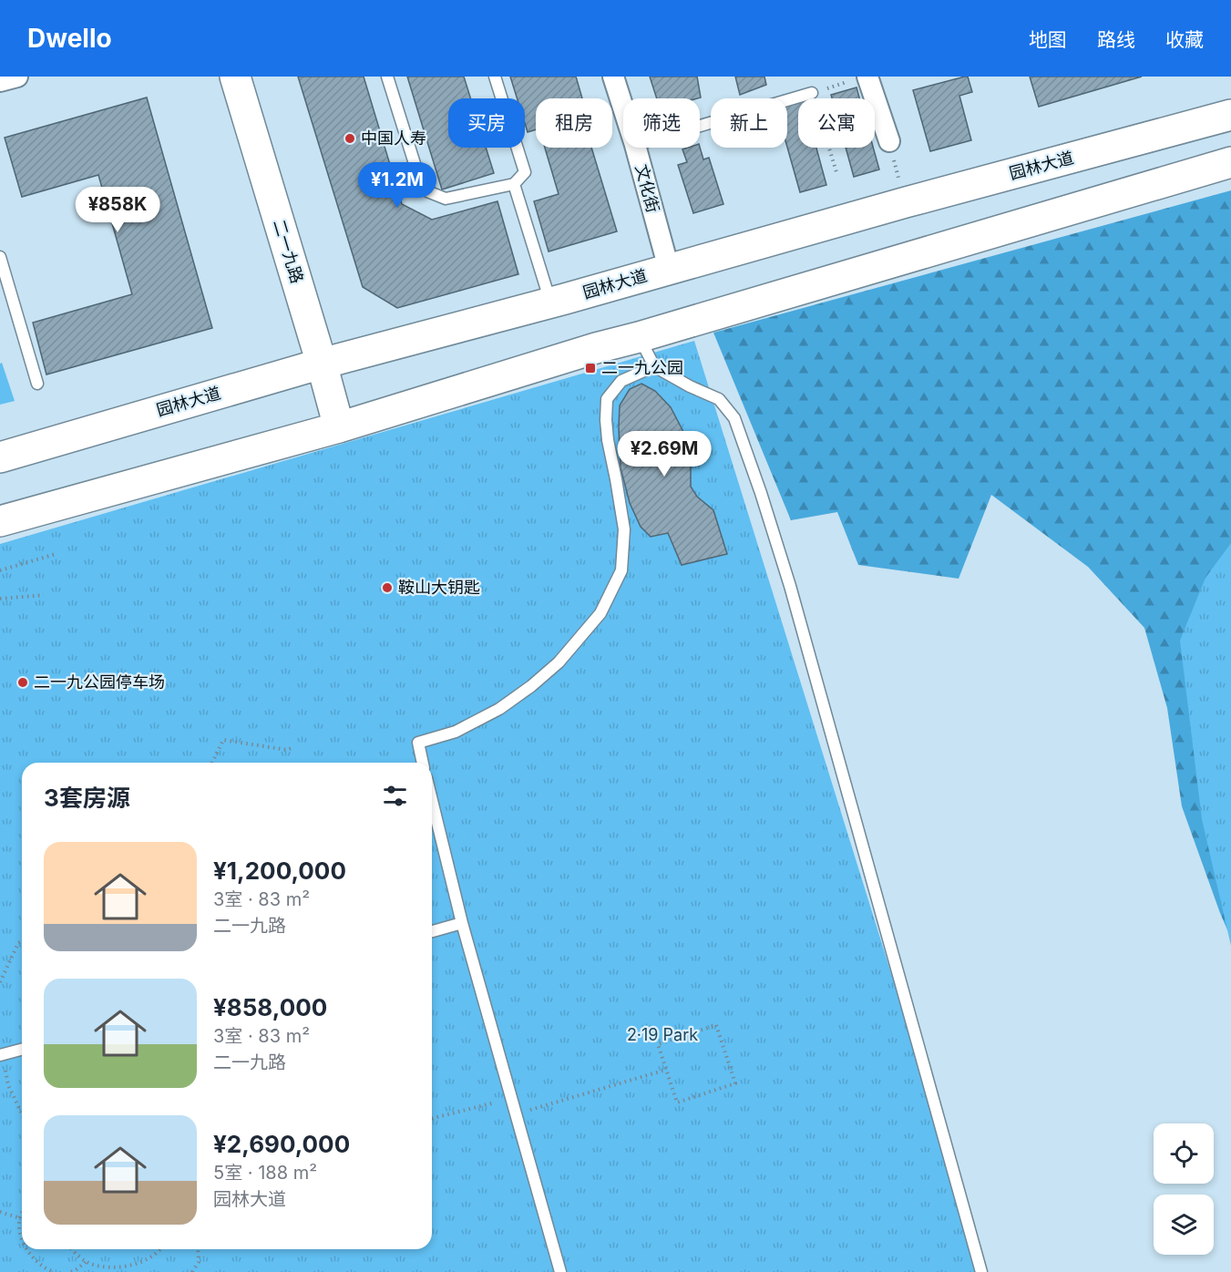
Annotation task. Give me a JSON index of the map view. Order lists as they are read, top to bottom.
{
  "streets": {
    "main road": ["园林大道", "二一九路"],
    "street": ["文化街"]
  },
  "crossings": [
    ["园林大道", "文化街"],
    ["园林大道", "二一九路"]
  ],
  "parks": ["2·19 Park"],
  "places": {
    "other": ["中国人寿", "鞍山大钥匙", "二一九公园停车场"],
    "transit": ["二一九公园"]
  },
  "page": {
    "header": "Dwello",
    "nav": ["地图", "路线", "收藏"],
    "chip": [
      "买房",
      "租房",
      "筛选",
      "新上",
      "公寓"
    ],
    "price": ["¥1.2M", "¥858K", "¥2.69M"],
    "heading": "3套房源",
    "list": [
      {
        "name": "¥1,200,000",
        "note": "3室 · 83 m² · 二一九路"
      },
      {
        "name": "¥858,000",
        "note": "3室 · 83 m² · 二一九路"
      },
      {
        "name": "¥2,690,000",
        "note": "5室 · 188 m² · 园林大道"
      }
    ]
  }
}
